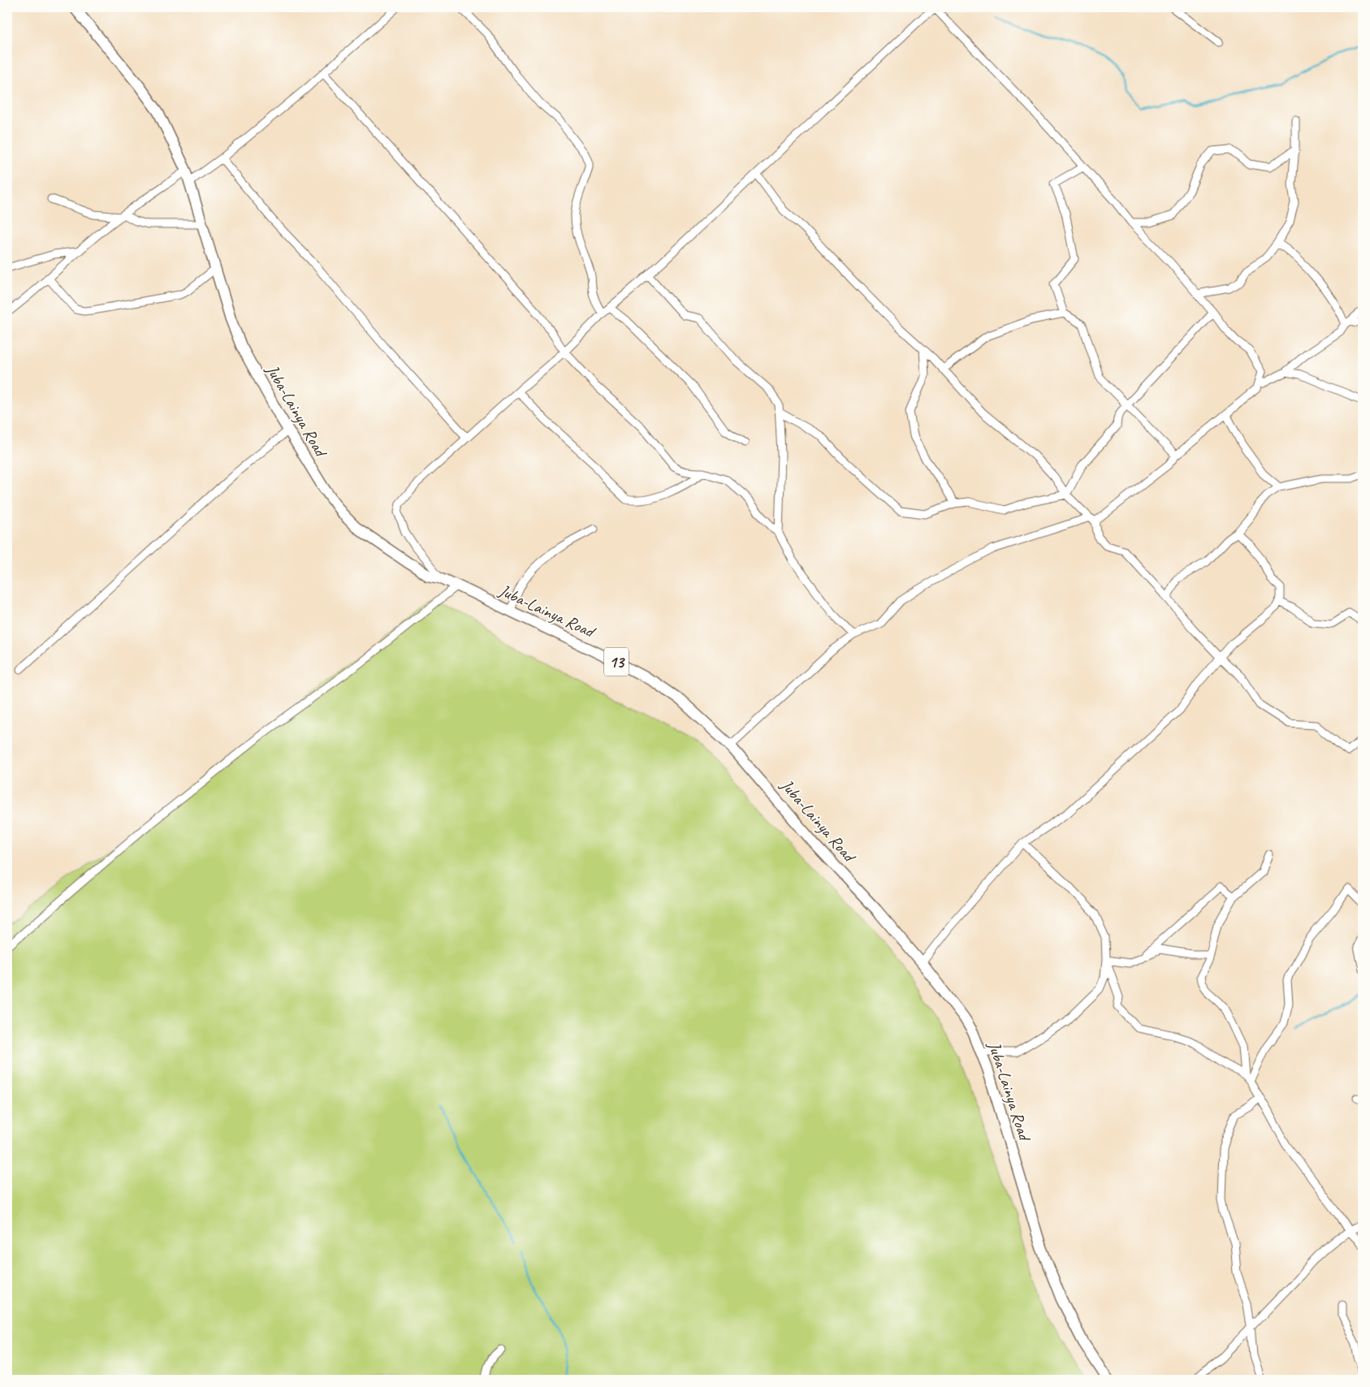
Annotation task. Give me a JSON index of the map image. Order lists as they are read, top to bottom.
{
  "streets": {
    "main road": ["Juba-Lainya Road", "13"]
  }
}
